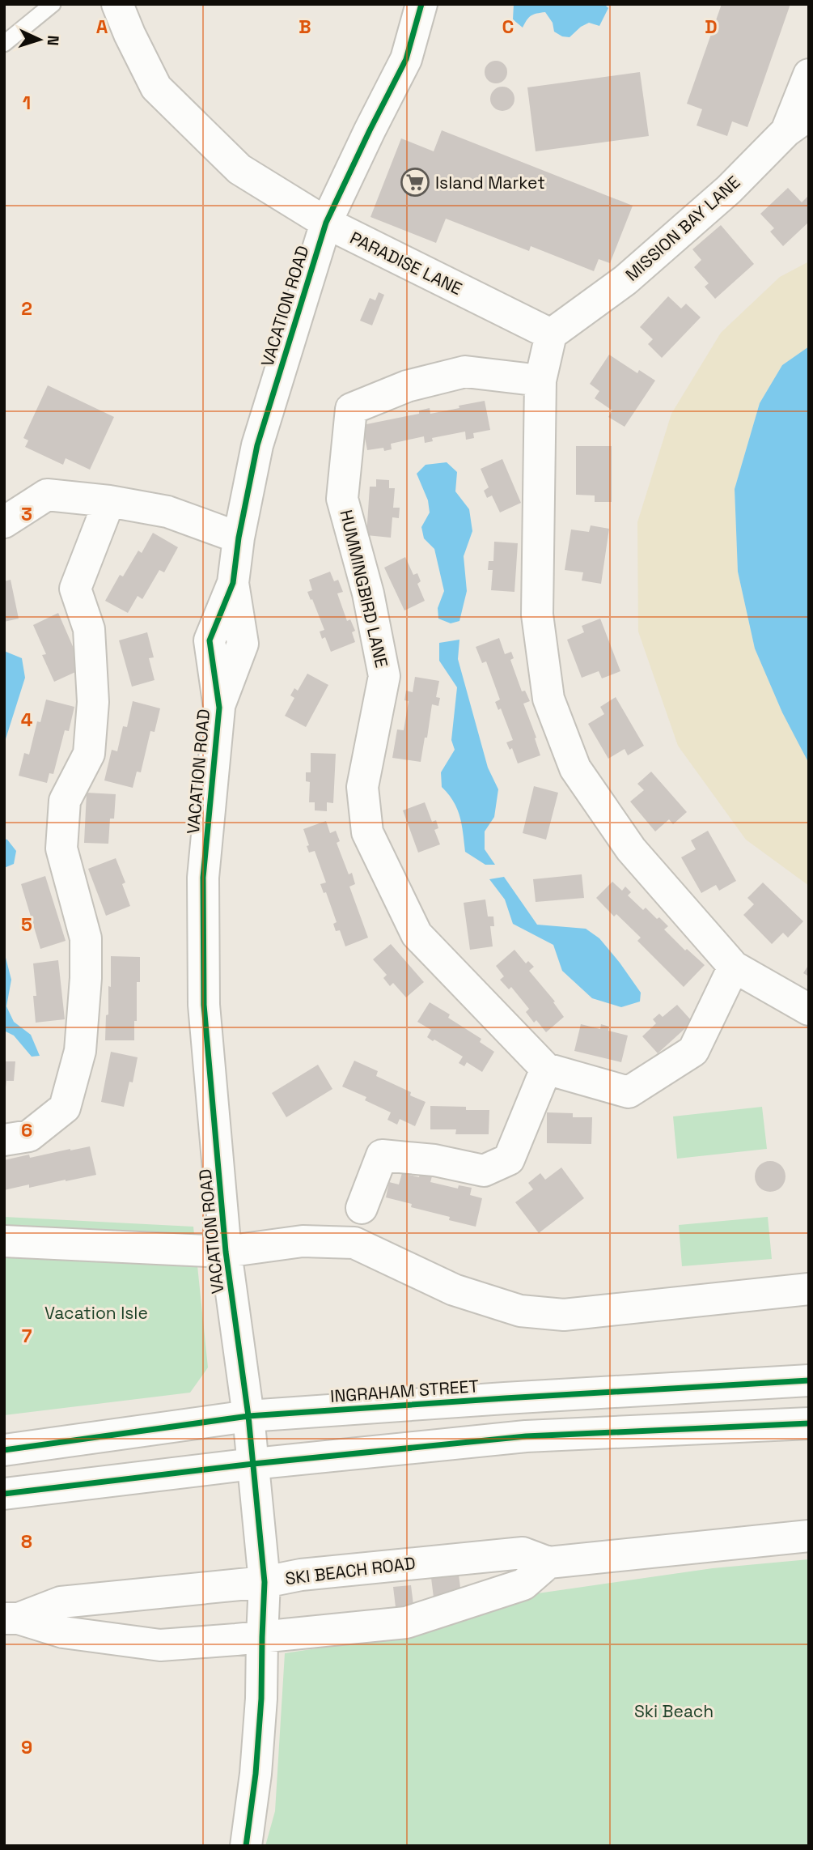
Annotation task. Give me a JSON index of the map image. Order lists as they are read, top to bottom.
{
  "streets": {
    "street": [
      "MISSION BAY LANE",
      "PARADISE LANE",
      "VACATION ROAD",
      "HUMMINGBIRD LANE",
      "INGRAHAM STREET",
      "SKI BEACH ROAD"
    ]
  },
  "crossings": [
    ["MISSION BAY LANE", "PARADISE LANE"],
    ["PARADISE LANE", "VACATION ROAD"],
    ["VACATION ROAD", "INGRAHAM STREET"],
    ["VACATION ROAD", "SKI BEACH ROAD"]
  ],
  "parks": ["Vacation Isle", "Ski Beach"],
  "places": {
    "supermarket": ["Island Market"]
  },
  "north": "right",
  "grid": {
    "columns": [
      "A",
      "B",
      "C",
      "D"
    ],
    "rows": [
      "1",
      "2",
      "3",
      "4",
      "5",
      "6",
      "7",
      "8",
      "9"
    ]
  }
}
